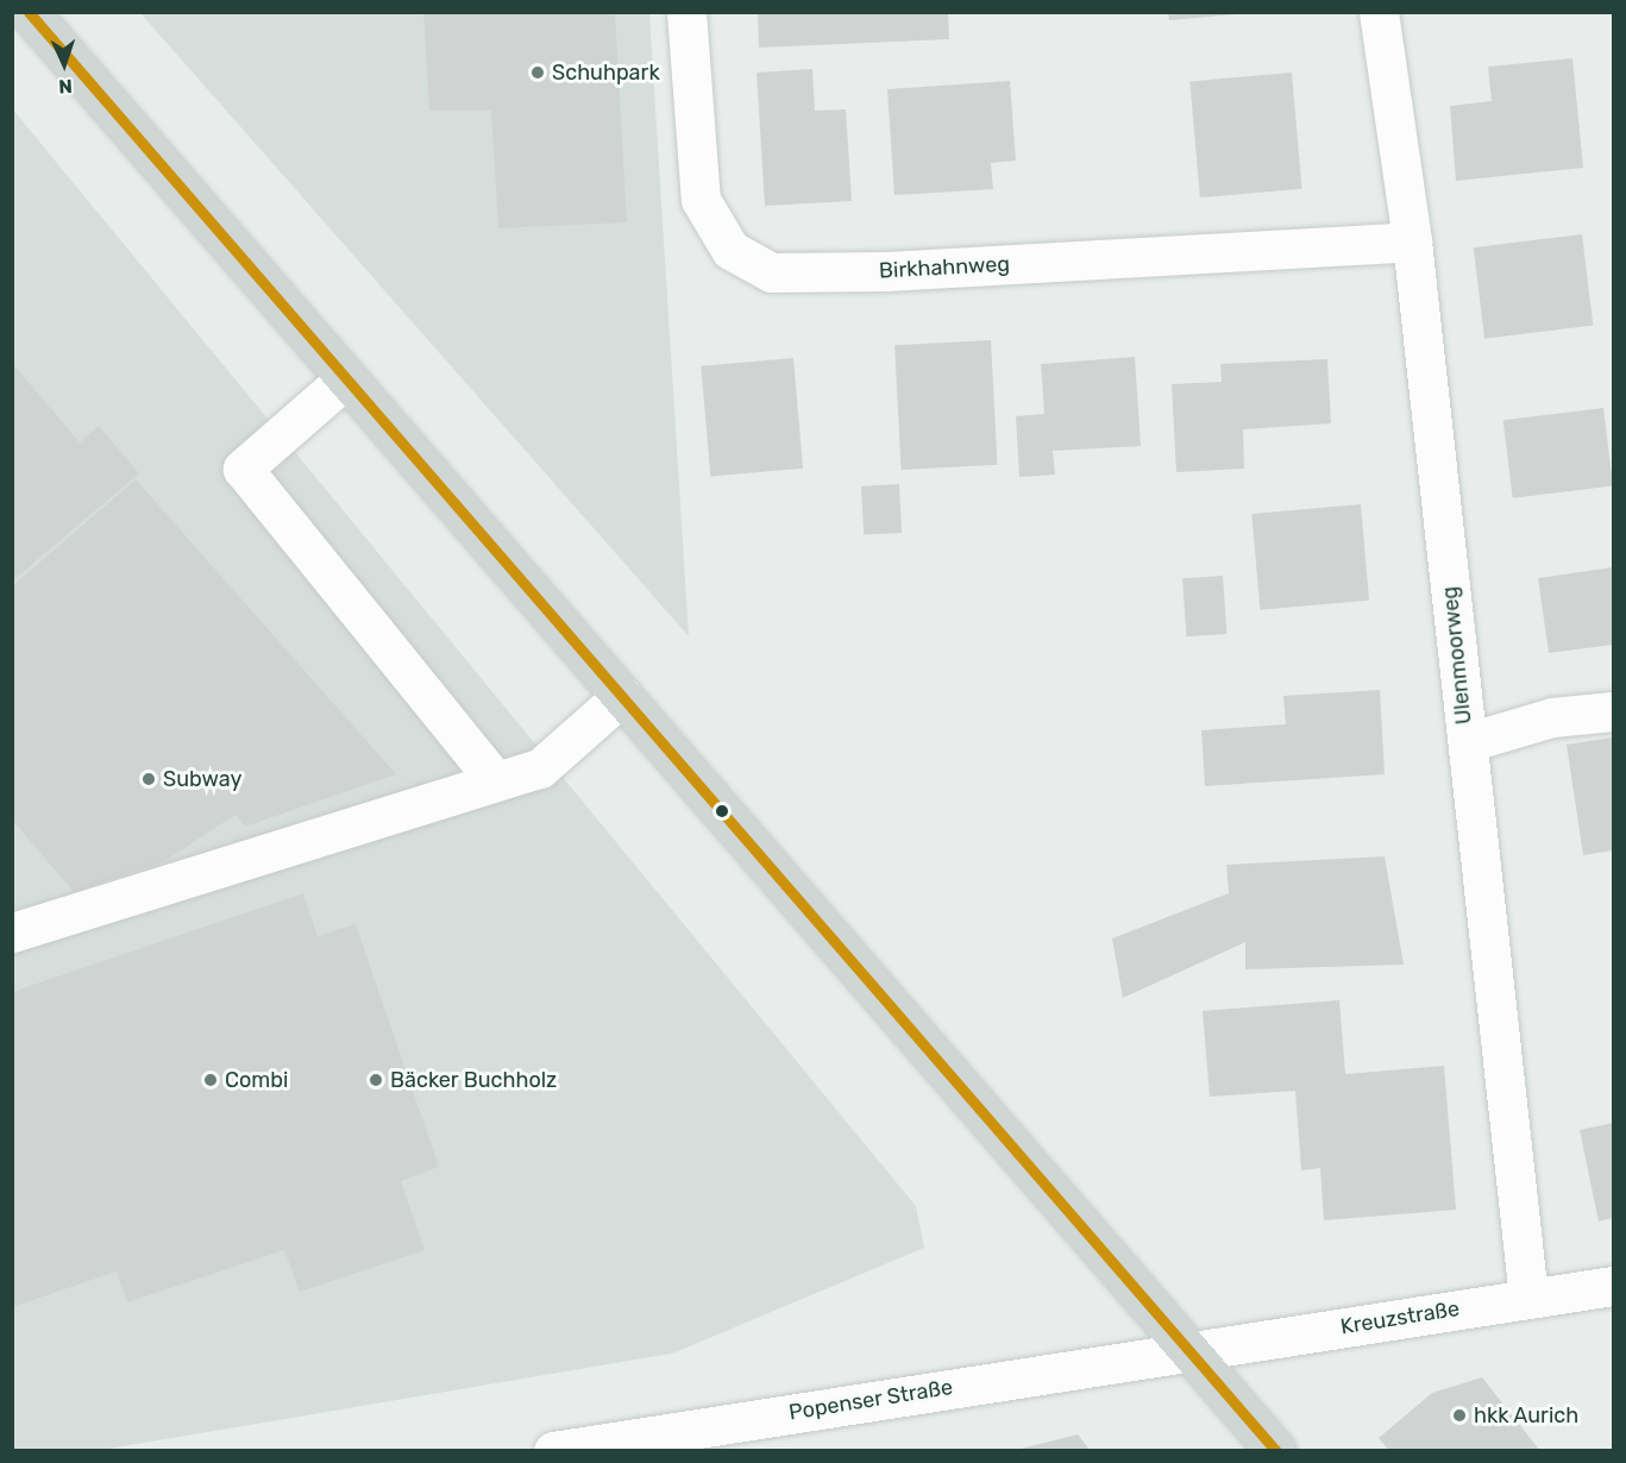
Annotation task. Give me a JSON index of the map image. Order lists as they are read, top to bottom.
{
  "streets": {
    "street": [
      "Birkhahnweg",
      "Ulenmoorweg",
      "Kreuzstraße",
      "Popenser Straße"
    ]
  },
  "crossings": [
    ["Birkhahnweg", "Ulenmoorweg"],
    ["Ulenmoorweg", "Kreuzstraße"],
    ["Kreuzstraße", "Popenser Straße"]
  ],
  "places": [
    "Schuhpark",
    "Subway",
    "Combi",
    "Bäcker Buchholz",
    "hkk Aurich"
  ],
  "north": "bottom"
}
